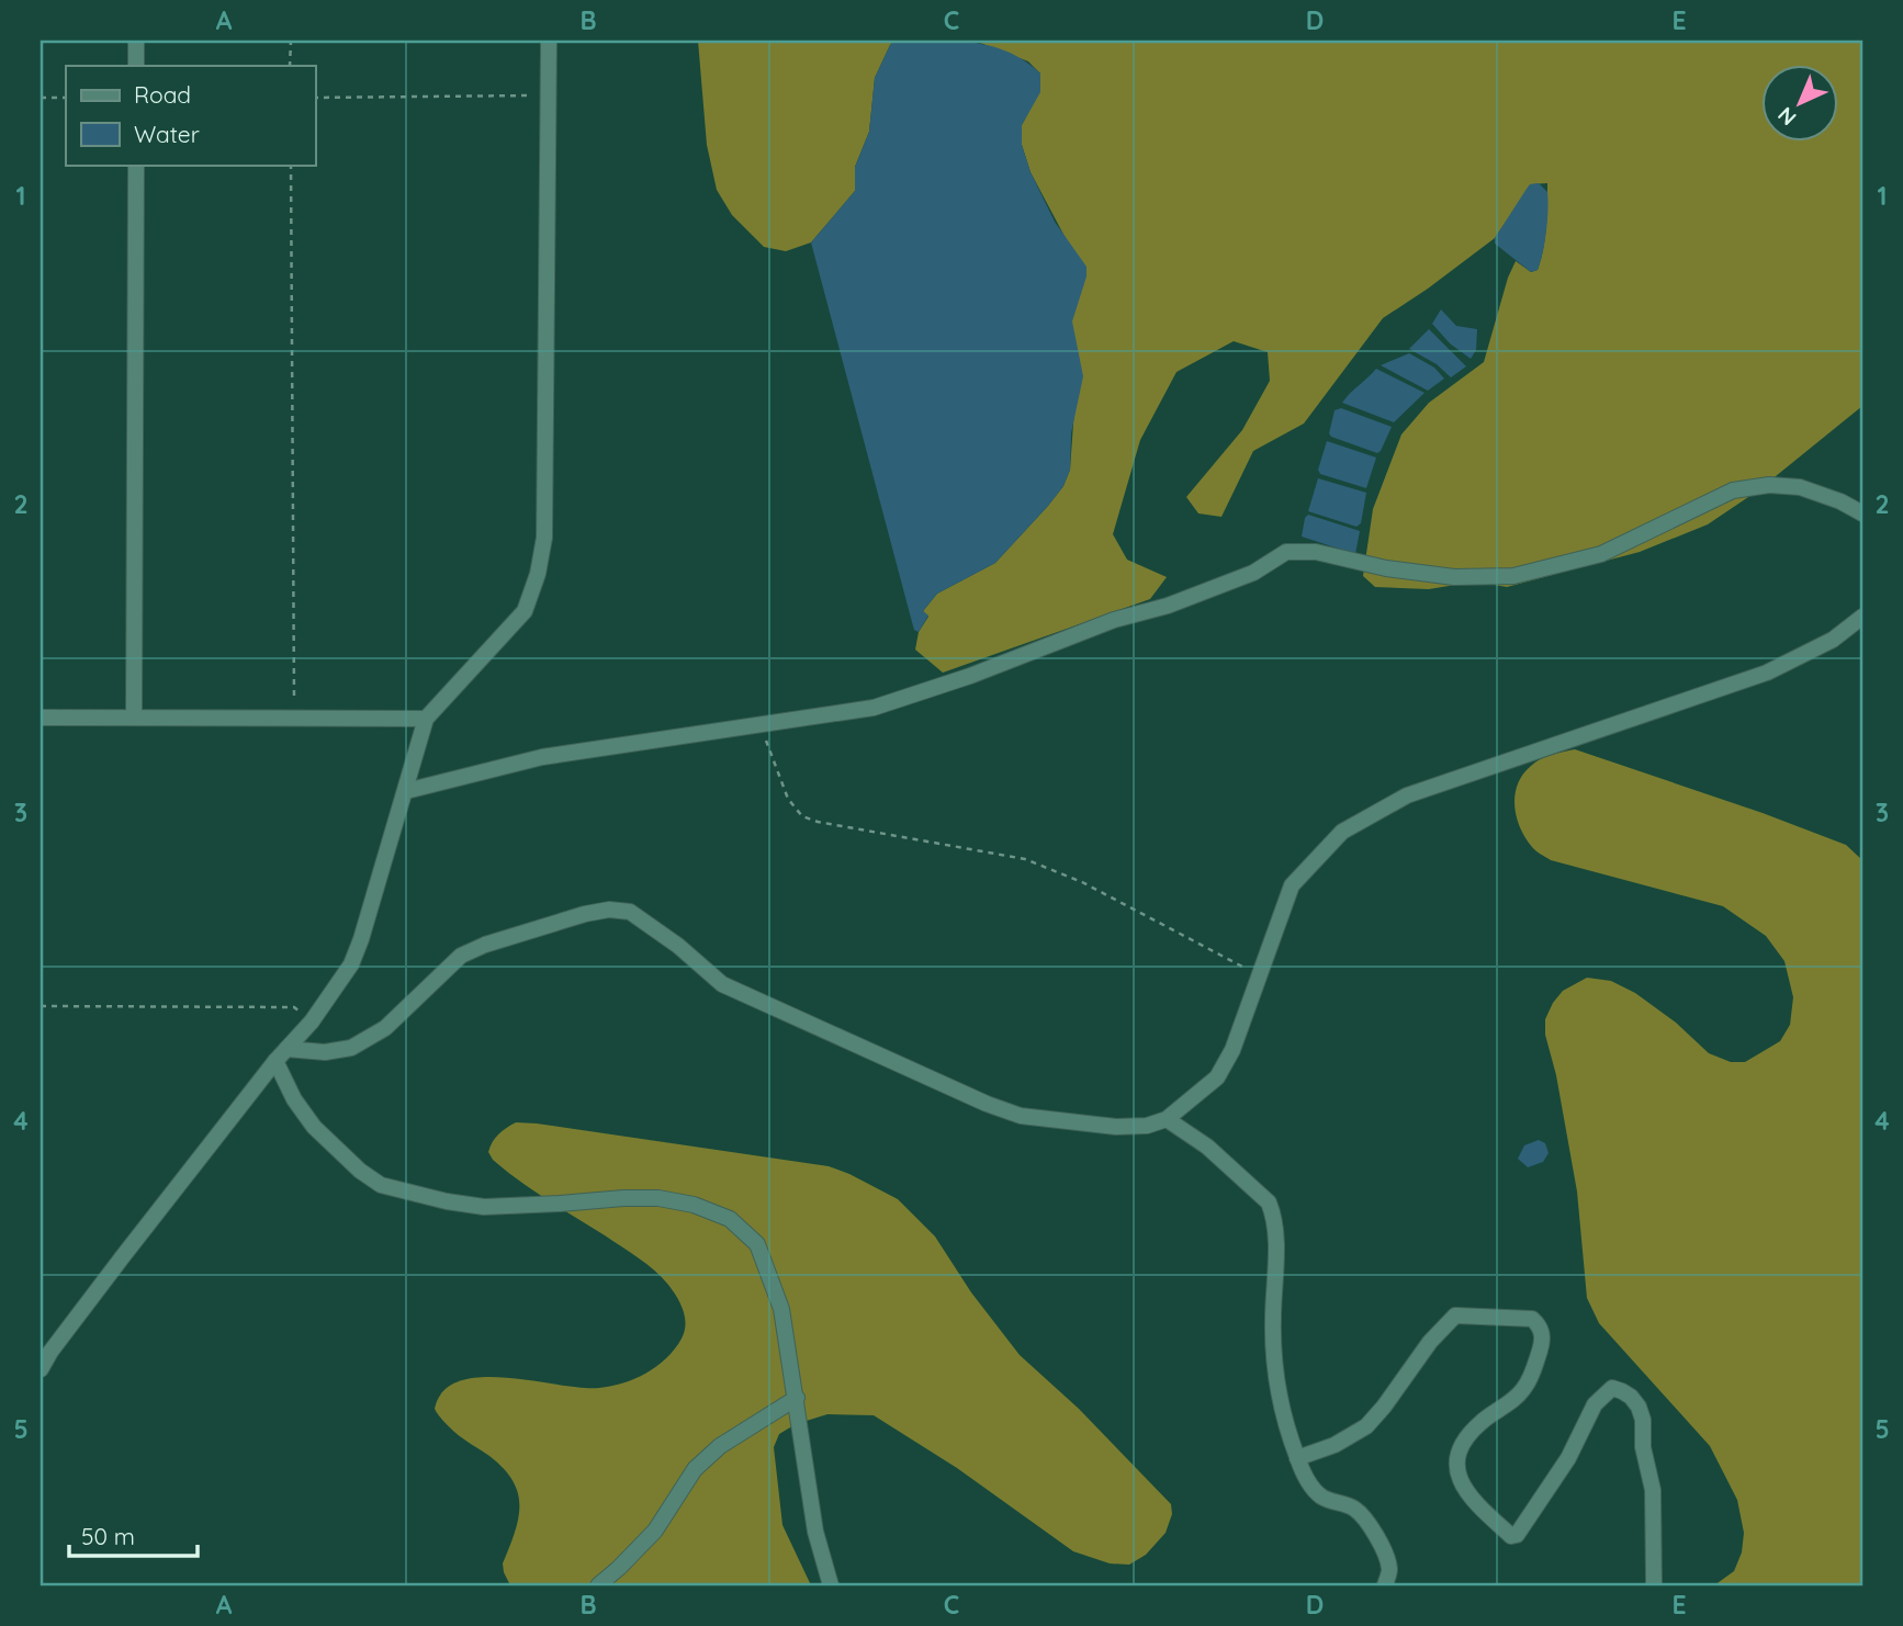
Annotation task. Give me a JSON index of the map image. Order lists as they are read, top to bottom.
{
  "legend": ["Road", "Water"],
  "scale_bar": "50 m",
  "north": "bottom left",
  "grid": {
    "columns": [
      "A",
      "B",
      "C",
      "D",
      "E"
    ],
    "rows": [
      "1",
      "2",
      "3",
      "4",
      "5"
    ]
  }
}
